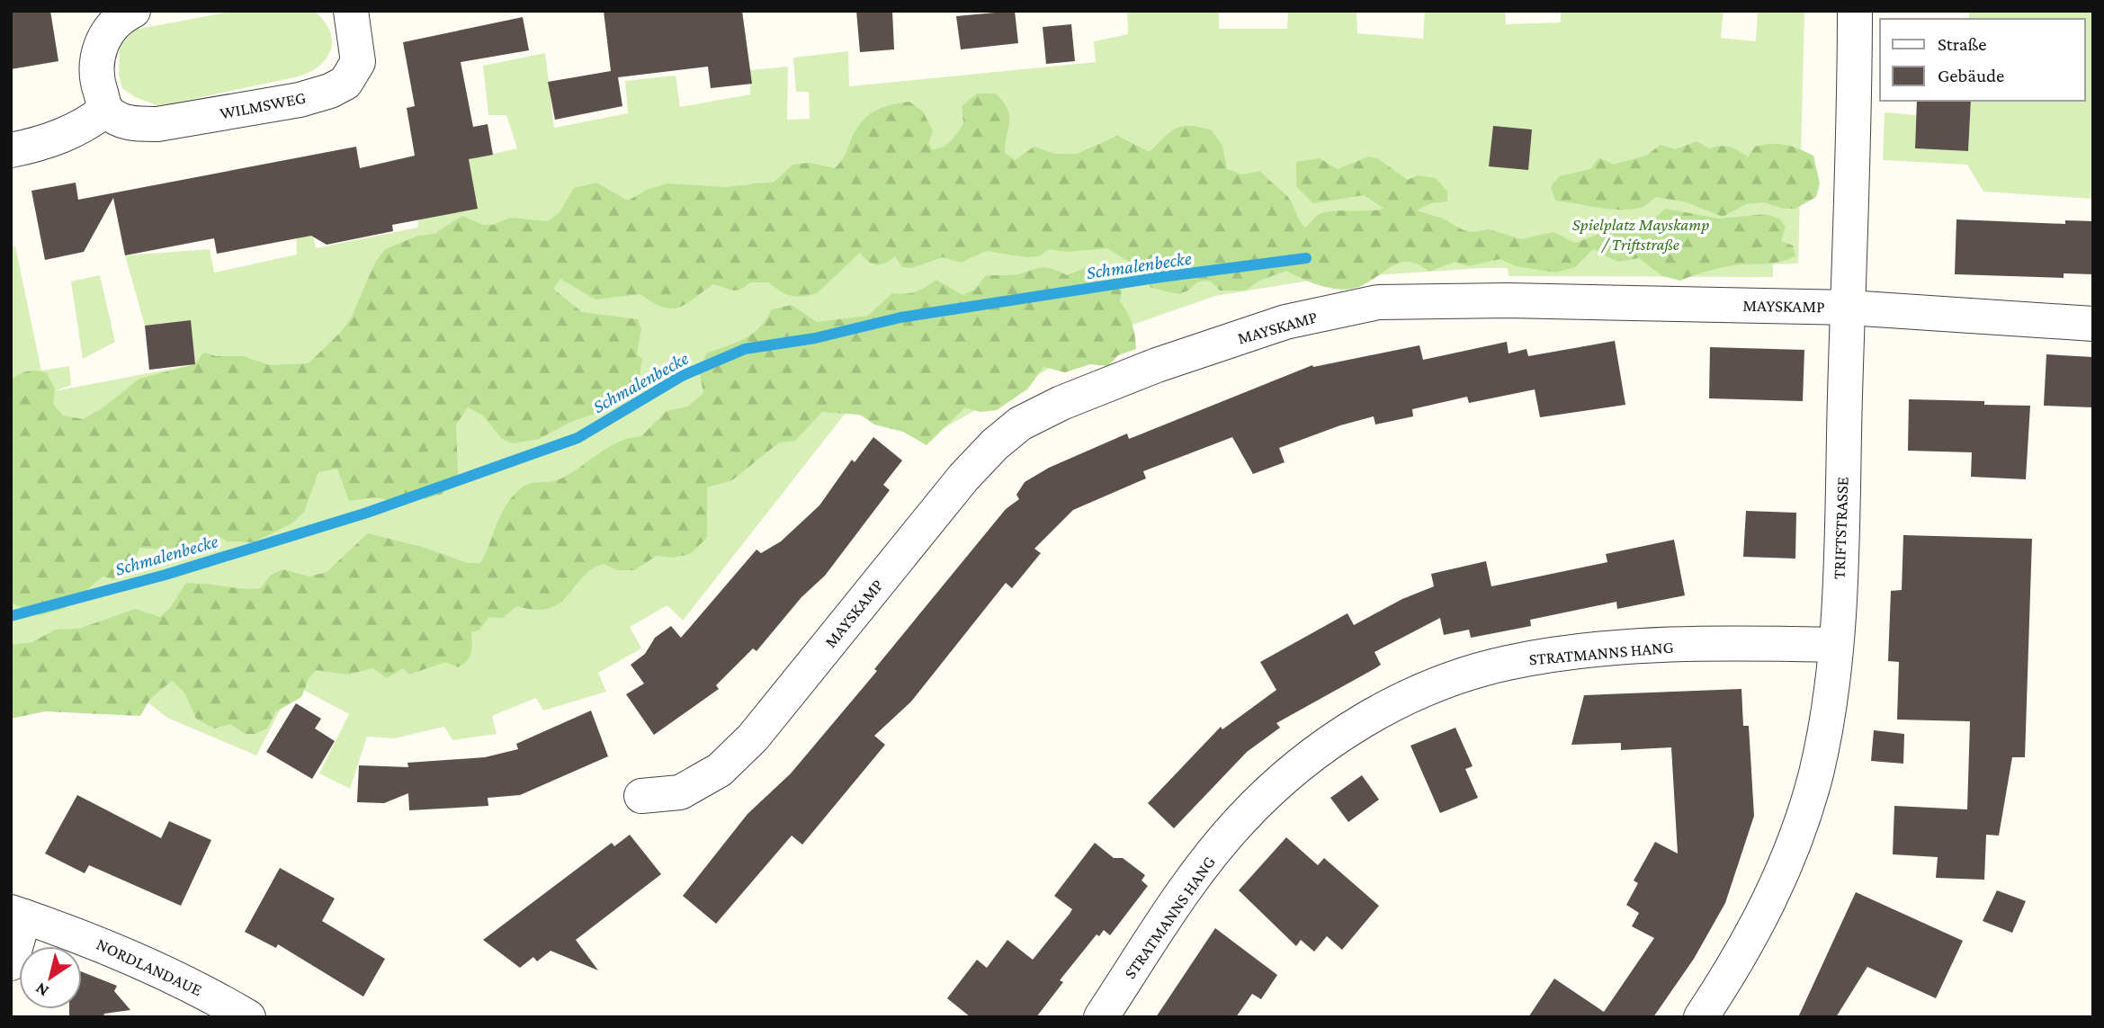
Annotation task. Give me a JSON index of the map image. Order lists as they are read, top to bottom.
{
  "streets": {
    "street": [
      "WILMSWEG",
      "MAYSKAMP",
      "TRIFTSTRASSE",
      "STRATMANNS HANG",
      "NORDLANDAUE"
    ]
  },
  "crossings": [
    ["MAYSKAMP", "TRIFTSTRASSE"],
    ["TRIFTSTRASSE", "STRATMANNS HANG"]
  ],
  "water": ["Schmalenbecke"],
  "parks": ["Spielplatz Mayskamp / Triftstraße"],
  "legend": ["Straße", "Gebäude"],
  "north": "bottom left"
}
